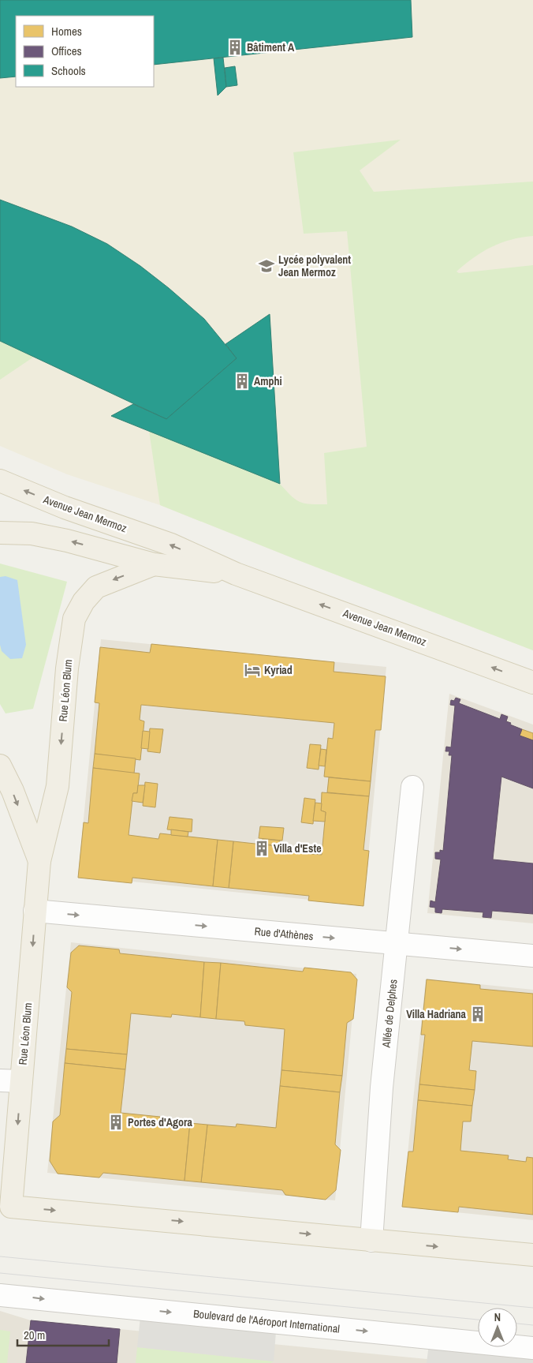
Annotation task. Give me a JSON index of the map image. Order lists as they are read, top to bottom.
{
  "streets": {
    "main road": ["Avenue Jean Mermoz", "Rue Léon Blum"],
    "street": ["Rue d'Athènes", "Allée de Delphes", "Boulevard de l'Aéroport International"]
  },
  "crossings": [
    ["Avenue Jean Mermoz", "Rue Léon Blum"],
    ["Rue Léon Blum", "Rue d'Athènes"],
    ["Rue d'Athènes", "Allée de Delphes"]
  ],
  "one_way": [
    "Avenue Jean Mermoz",
    "Rue Léon Blum",
    "Rue d'Athènes",
    "Boulevard de l'Aéroport International"
  ],
  "places": {
    "building": [
      "Bâtiment A",
      "Amphi",
      "Villa d'Este",
      "Villa Hadriana",
      "Portes d'Agora"
    ],
    "school or university": ["Lycée polyvalent Jean Mermoz"],
    "hotel": ["Kyriad"]
  },
  "legend": ["Homes", "Offices", "Schools"],
  "scale_bar": "20 m",
  "north": "top"
}
